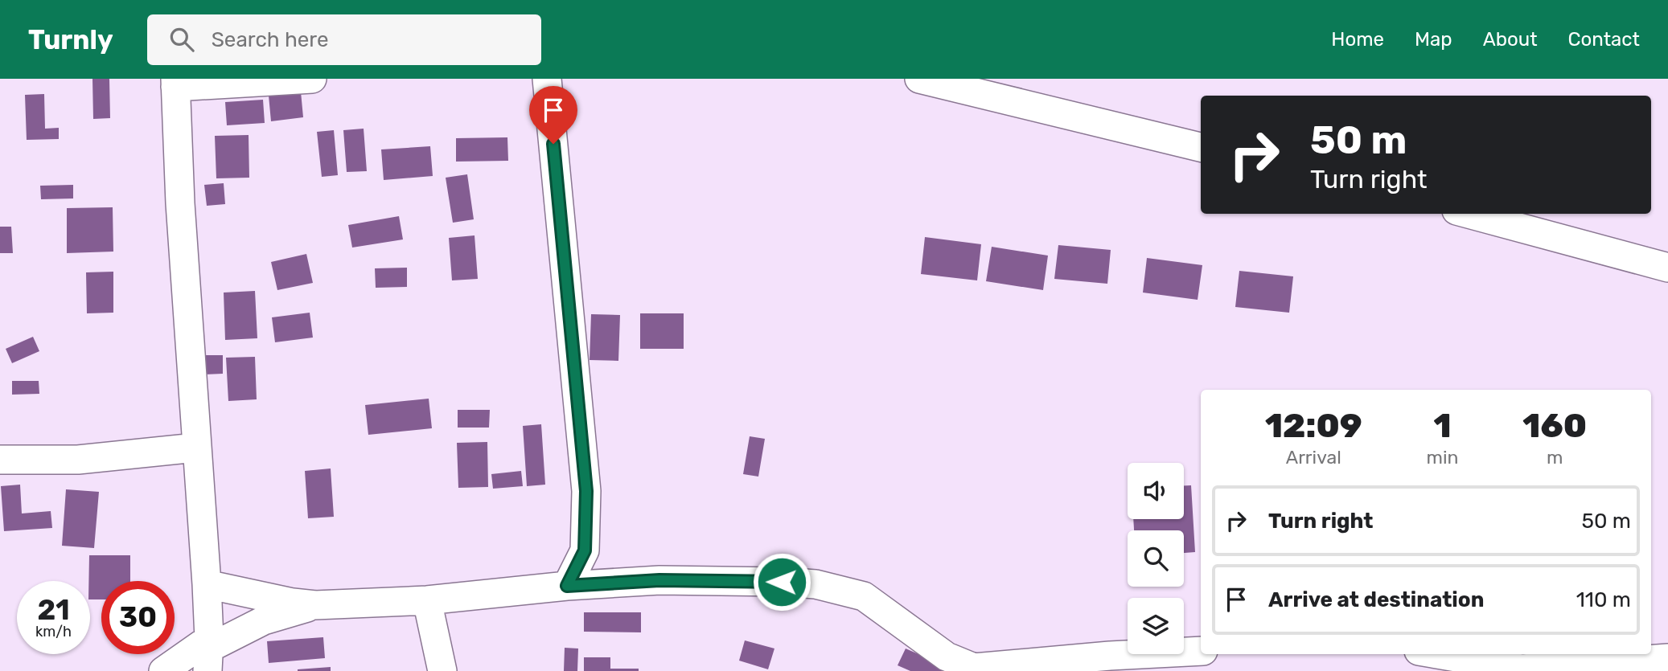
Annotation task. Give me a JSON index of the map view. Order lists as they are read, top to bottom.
{
  "page": {
    "header": "Turnly",
    "search": "Search here",
    "nav": [
      "Home",
      "Map",
      "About",
      "Contact"
    ],
    "turn": ["50 m", "Turn right"],
    "eta": [
      "12:09",
      "Arrival",
      "1",
      "min",
      "160",
      "m"
    ],
    "list": [
      {
        "name": "Turn right",
        "value": "50 m"
      },
      {
        "name": "Arrive at destination",
        "value": "110 m"
      }
    ],
    "speed": "21 km/h",
    "limit": "30"
  }
}
